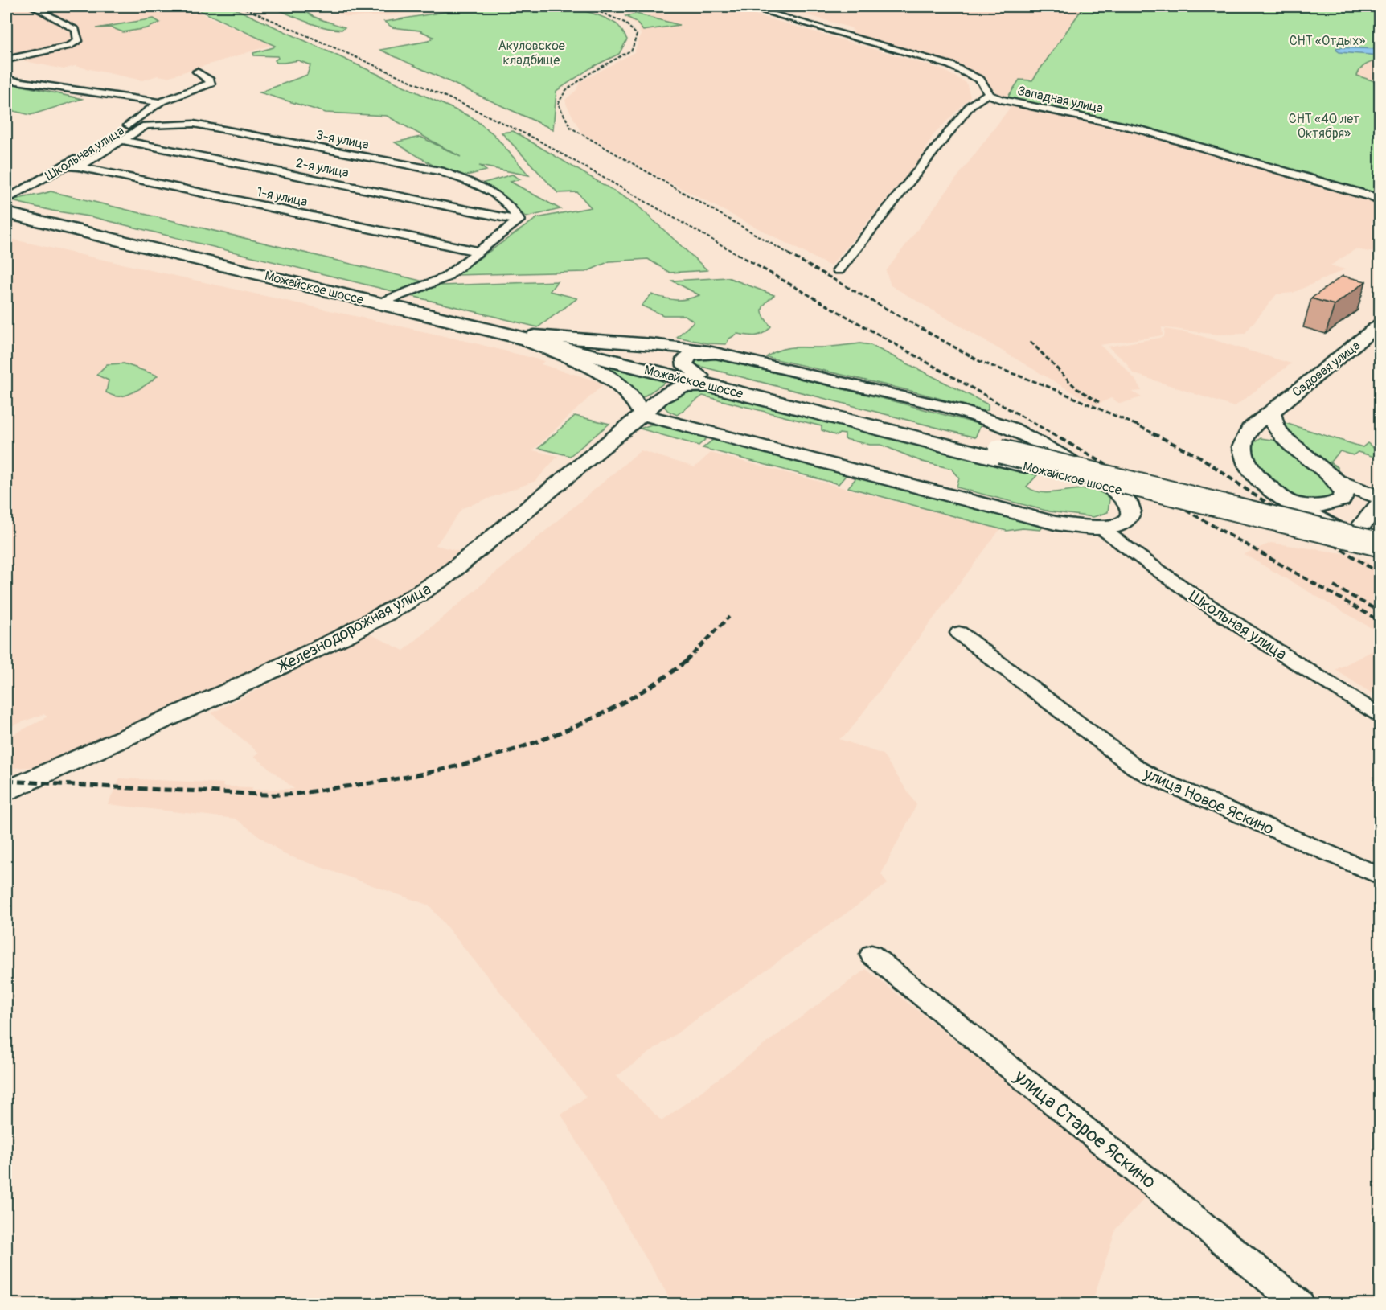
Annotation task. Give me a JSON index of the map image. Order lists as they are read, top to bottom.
{
  "streets": {
    "main road": ["Можайское шоссе"],
    "street": [
      "Западная улица",
      "3-я улица",
      "Школьная улица",
      "2-я улица",
      "1-я улица",
      "Садовая улица",
      "Железнодорожная улица",
      "улица Новое Яскино",
      "улица Старое Яскино"
    ]
  },
  "crossings": [
    ["3-я улица", "2-я улица"],
    ["Школьная улица", "1-я улица"],
    ["Можайское шоссе", "Железнодорожная улица"]
  ],
  "parks": ["СНТ «Отдых»", "Акуловское кладбище", "СНТ «40 лет Октября»"]
}
